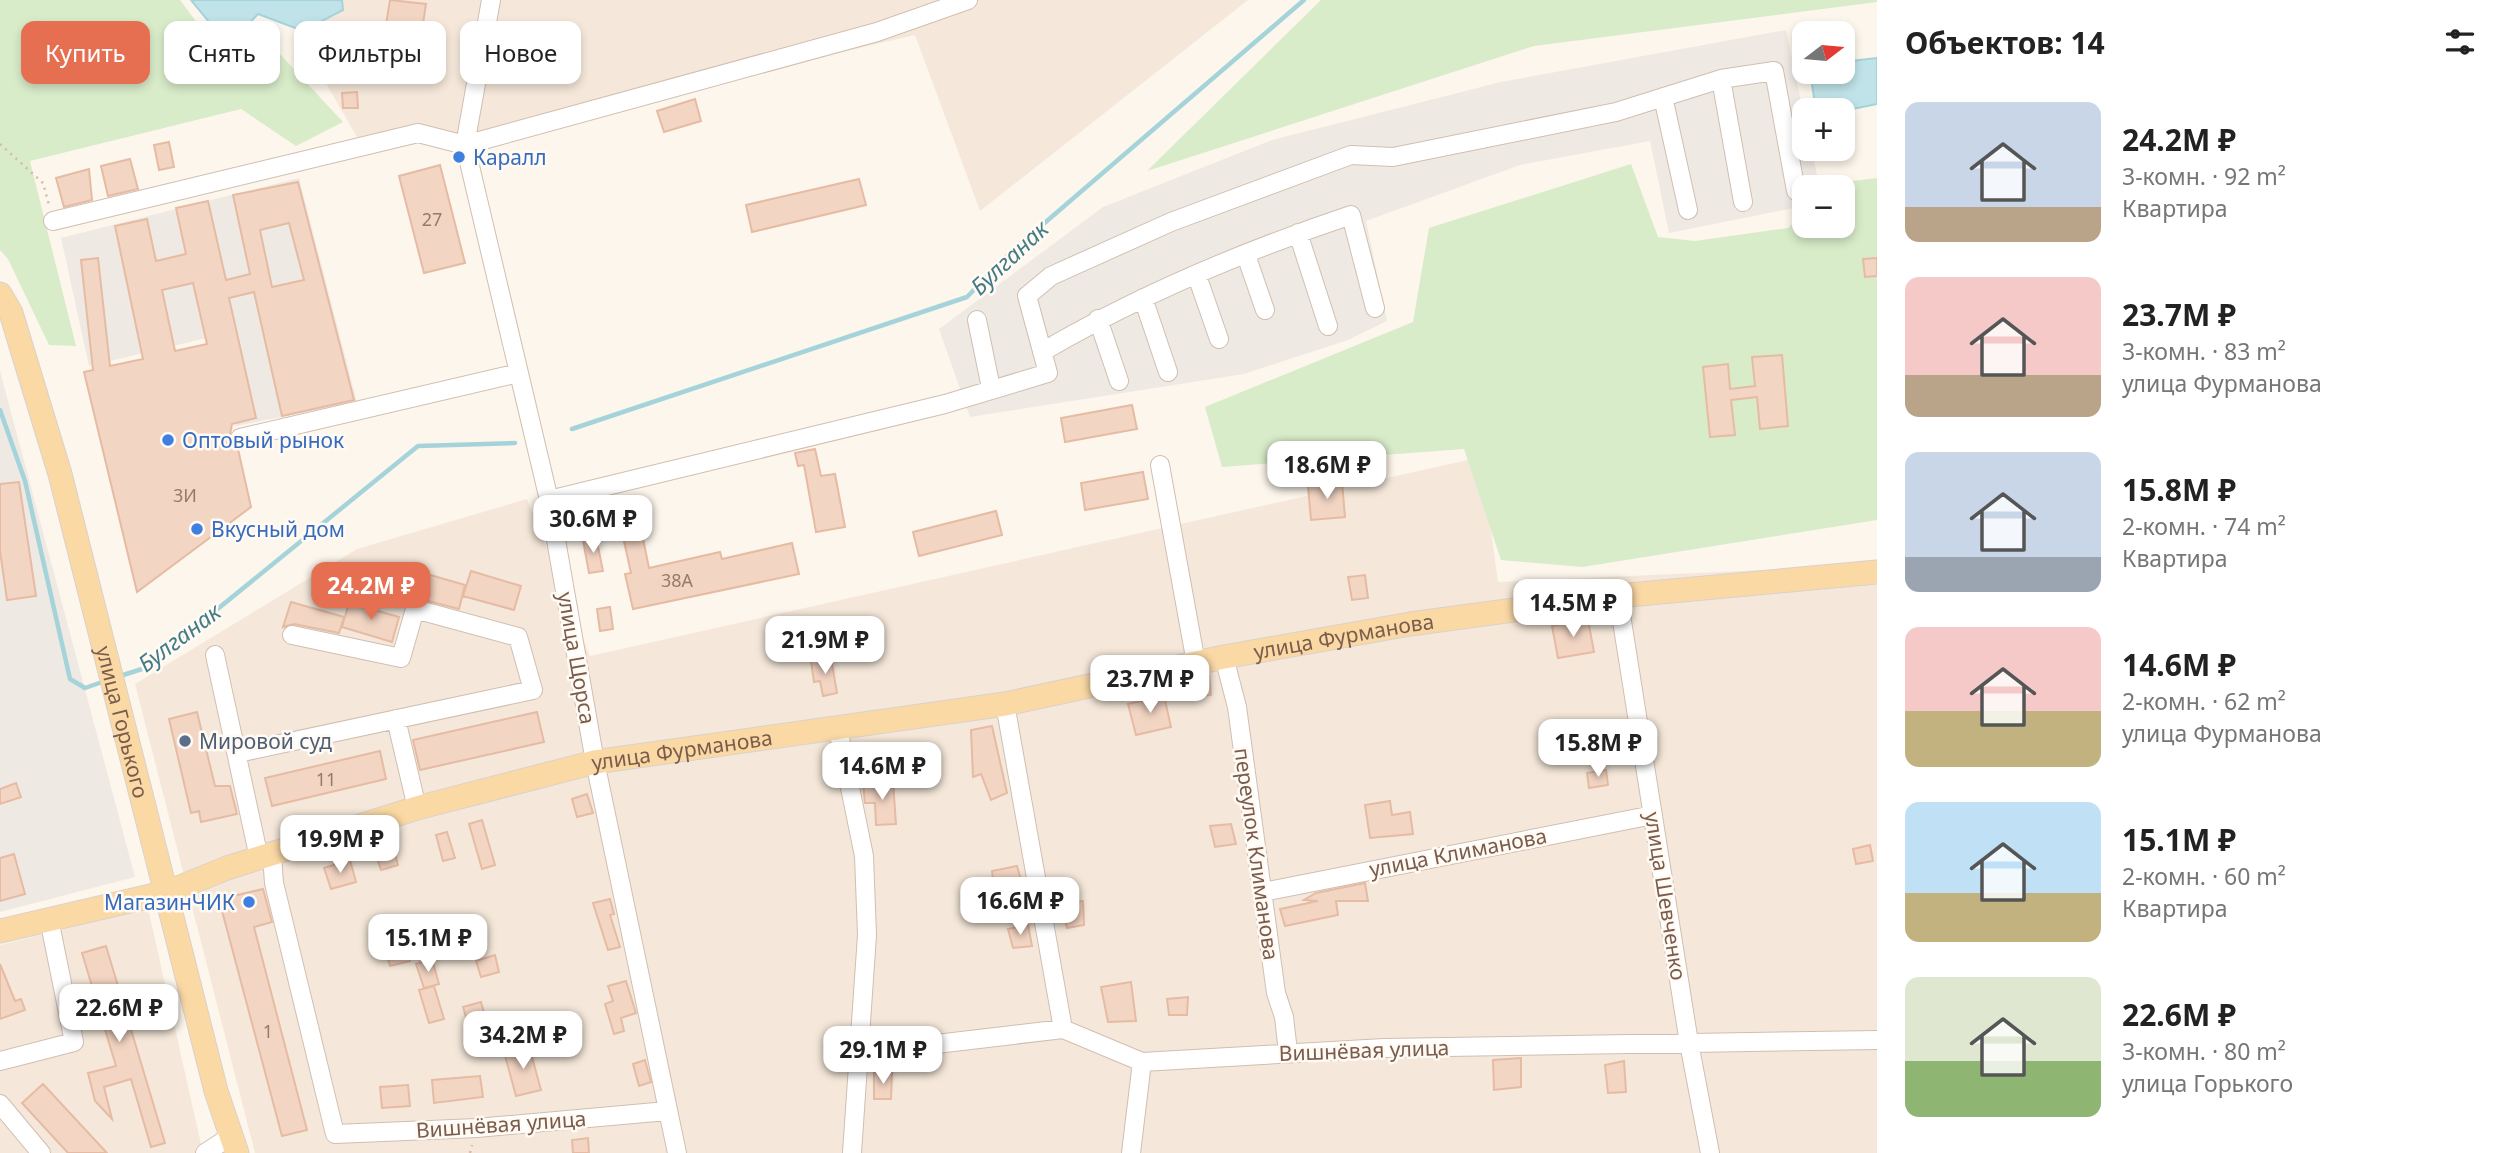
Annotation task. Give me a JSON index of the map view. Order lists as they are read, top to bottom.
{
  "streets": {
    "main road": ["улица Фурманова", "улица Горького"],
    "lane": [
      "улица Щорса",
      "улица Климанова",
      "переулок Климанова",
      "улица Шевченко",
      "Вишнёвая улица"
    ]
  },
  "crossings": [
    ["улица Фурманова", "улица Щорса"],
    ["улица Фурманова", "улица Горького"],
    ["улица Фурманова", "переулок Климанова"],
    ["улица Фурманова", "улица Шевченко"],
    ["улица Фурманова", "Вишнёвая улица"],
    ["улица Щорса", "Вишнёвая улица"],
    ["улица Климанова", "переулок Климанова"],
    ["улица Климанова", "улица Шевченко"],
    ["переулок Климанова", "Вишнёвая улица"],
    ["улица Шевченко", "Вишнёвая улица"]
  ],
  "water": ["Булганак"],
  "places": [
    "Каралл",
    "Оптовый рынок",
    "Вкусный дом",
    "Мировой суд",
    "МагазинЧИК"
  ],
  "house_numbers": [
    "27",
    "3И",
    "38А",
    "11",
    "1"
  ],
  "north": "right",
  "page": {
    "heading": "Объектов: 14",
    "map_buttons": ["+", "−"],
    "chip": [
      "Купить",
      "Снять",
      "Фильтры",
      "Новое"
    ],
    "list": [
      {
        "name": "24.2M ₽",
        "note": "3-комн. · 92 m² · Квартира"
      },
      {
        "name": "23.7M ₽",
        "note": "3-комн. · 83 m² · улица Фурманова"
      },
      {
        "name": "15.8M ₽",
        "note": "2-комн. · 74 m² · Квартира"
      },
      {
        "name": "14.6M ₽",
        "note": "2-комн. · 62 m² · улица Фурманова"
      },
      {
        "name": "15.1M ₽",
        "note": "2-комн. · 60 m² · Квартира"
      },
      {
        "name": "22.6M ₽",
        "note": "3-комн. · 80 m² · улица Горького"
      }
    ],
    "price": [
      "18.6M ₽",
      "30.6M ₽",
      "24.2M ₽",
      "14.5M ₽",
      "21.9M ₽",
      "23.7M ₽",
      "15.8M ₽",
      "14.6M ₽",
      "19.9M ₽",
      "16.6M ₽",
      "15.1M ₽",
      "22.6M ₽",
      "34.2M ₽",
      "29.1M ₽"
    ]
  }
}
